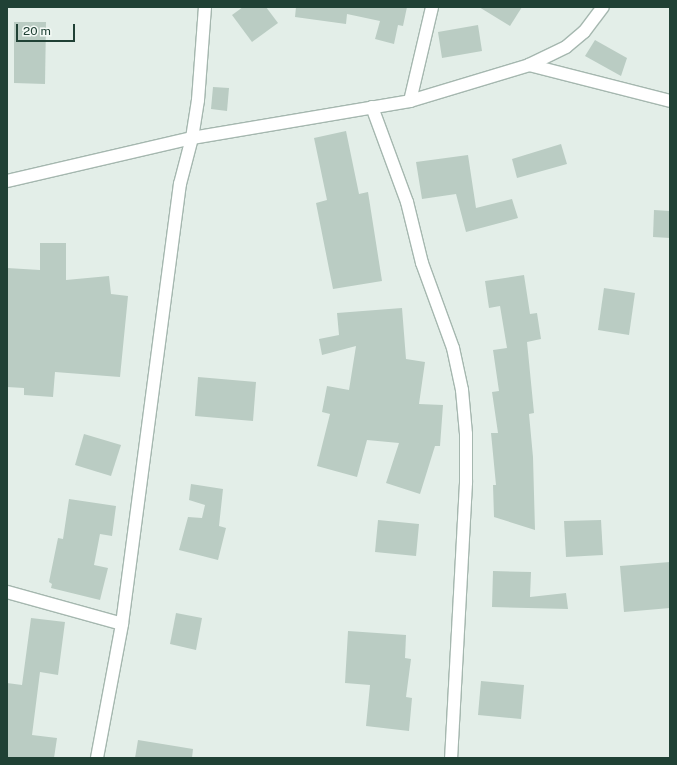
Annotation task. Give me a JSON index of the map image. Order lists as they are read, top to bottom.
{
  "scale_bar": "20 m"
}
